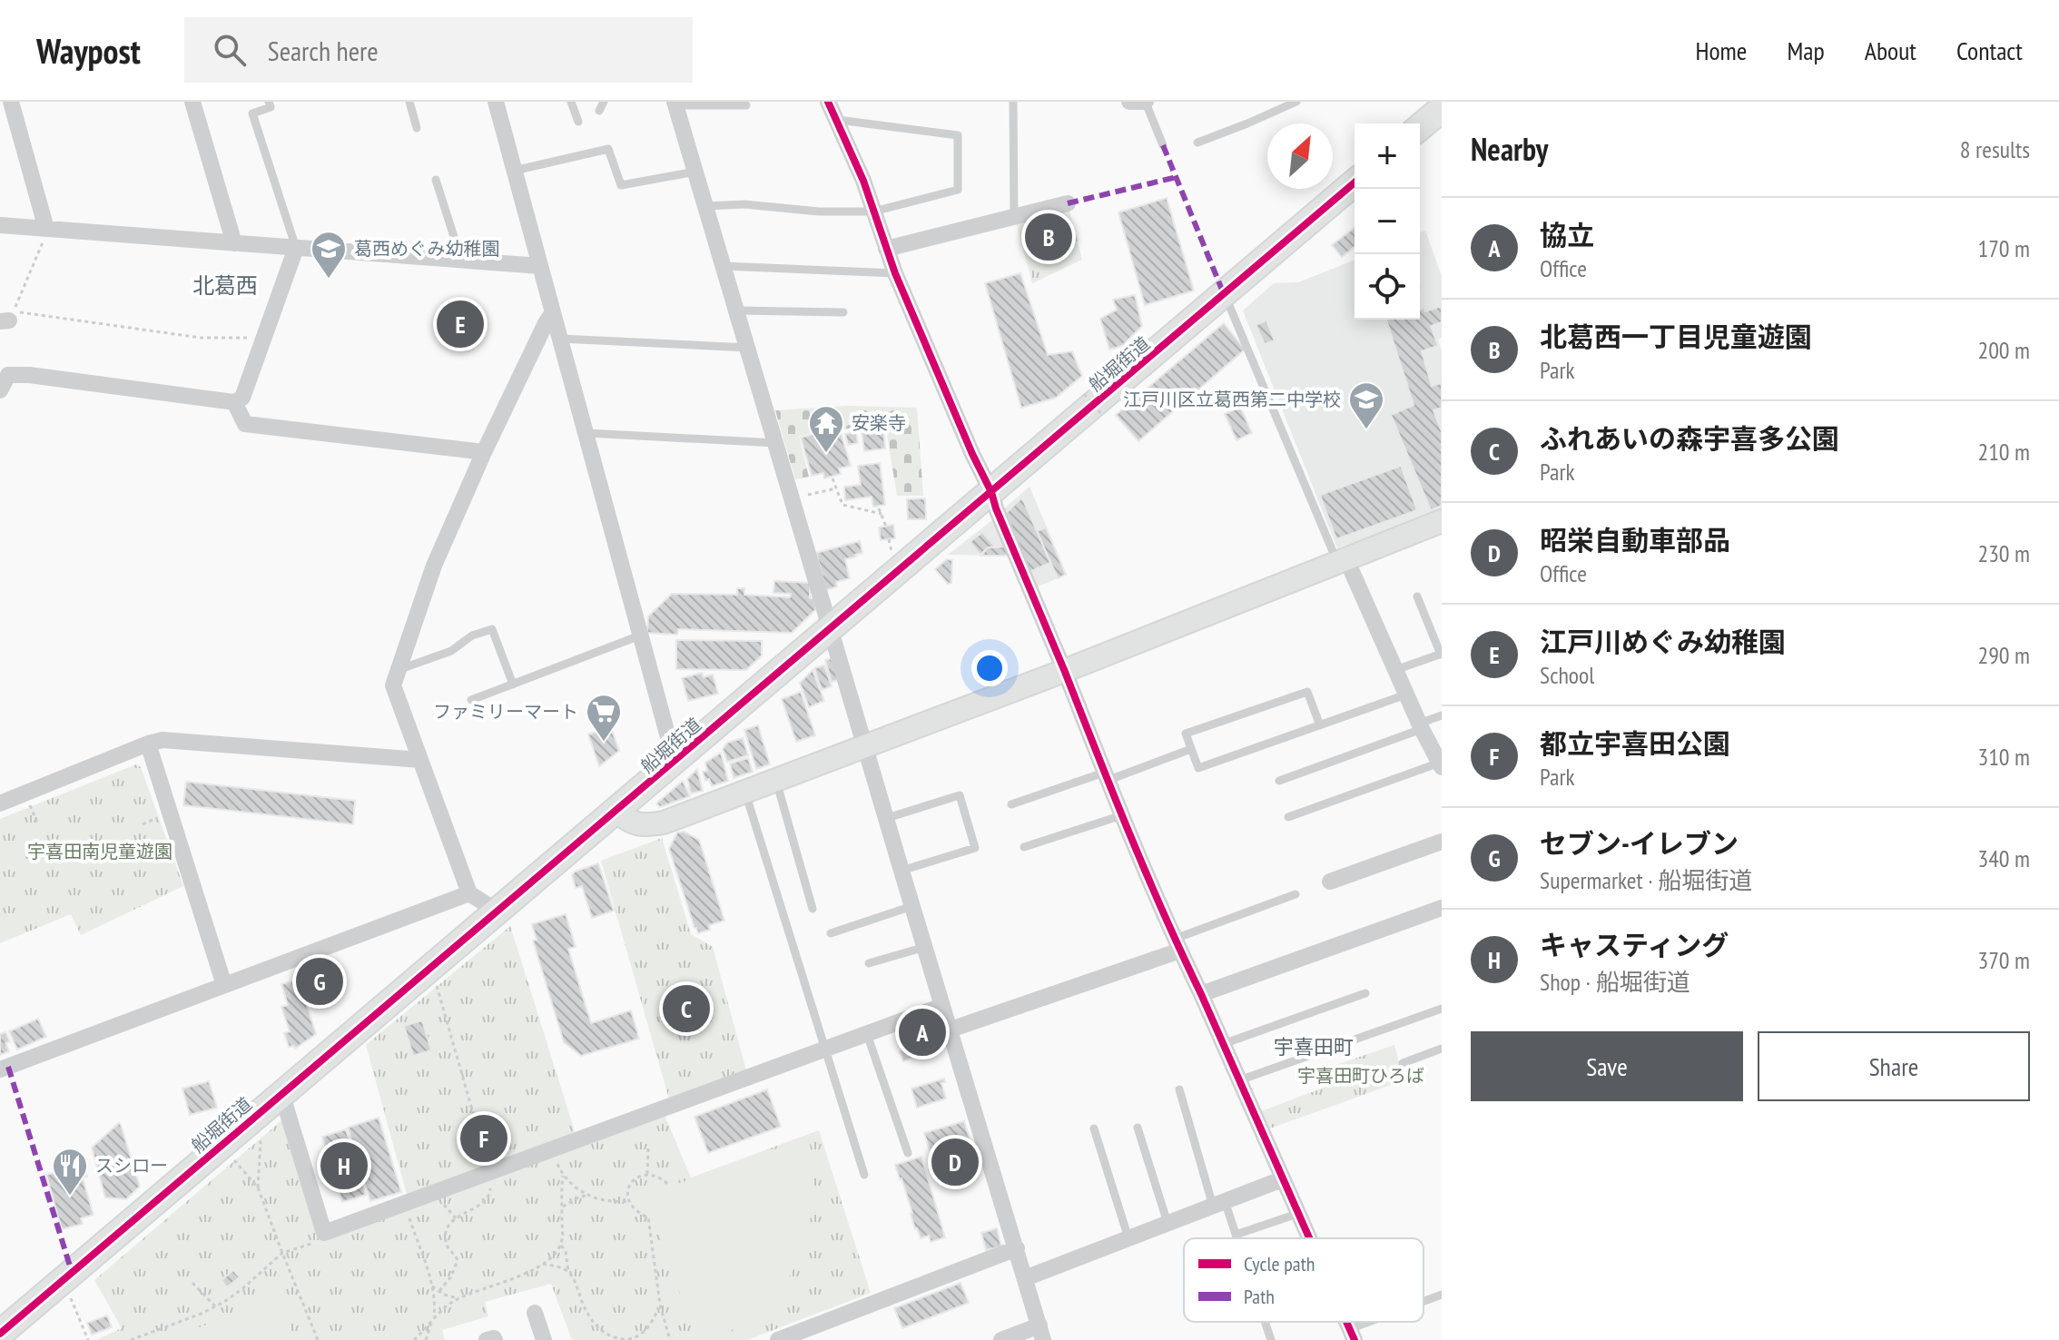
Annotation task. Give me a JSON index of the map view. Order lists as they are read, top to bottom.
{
  "streets": {
    "main road": ["船堀街道"]
  },
  "districts": ["北葛西", "宇喜田町"],
  "parks": ["宇喜田南児童遊園", "宇喜田町ひろば"],
  "places": {
    "school or university": ["葛西めぐみ幼稚園", "江戸川区立葛西第二中学校"],
    "temple": ["安楽寺"],
    "supermarket": ["ファミリーマート"],
    "restaurant": ["スシロー"]
  },
  "legend": ["Cycle path", "Path"],
  "north": "top right",
  "page": {
    "header": "Waypost",
    "search": "Search here",
    "nav": [
      "Home",
      "Map",
      "About",
      "Contact"
    ],
    "heading": ["Nearby", "8 results"],
    "map_buttons": ["+", "−"],
    "list": [
      {
        "mark": "A",
        "name": "協立",
        "note": "Office",
        "value": "170 m"
      },
      {
        "mark": "B",
        "name": "北葛西一丁目児童遊園",
        "note": "Park",
        "value": "200 m"
      },
      {
        "mark": "C",
        "name": "ふれあいの森宇喜多公園",
        "note": "Park",
        "value": "210 m"
      },
      {
        "mark": "D",
        "name": "昭栄自動車部品",
        "note": "Office",
        "value": "230 m"
      },
      {
        "mark": "E",
        "name": "江戸川めぐみ幼稚園",
        "note": "School",
        "value": "290 m"
      },
      {
        "mark": "F",
        "name": "都立宇喜田公園",
        "note": "Park",
        "value": "310 m"
      },
      {
        "mark": "G",
        "name": "セブン-イレブン",
        "note": "Supermarket · 船堀街道",
        "value": "340 m"
      },
      {
        "mark": "H",
        "name": "キャスティング",
        "note": "Shop · 船堀街道",
        "value": "370 m"
      }
    ],
    "pins": [
      "B",
      "E",
      "G",
      "C",
      "A",
      "F",
      "D",
      "H"
    ],
    "buttons": ["Save", "Share"]
  }
}
